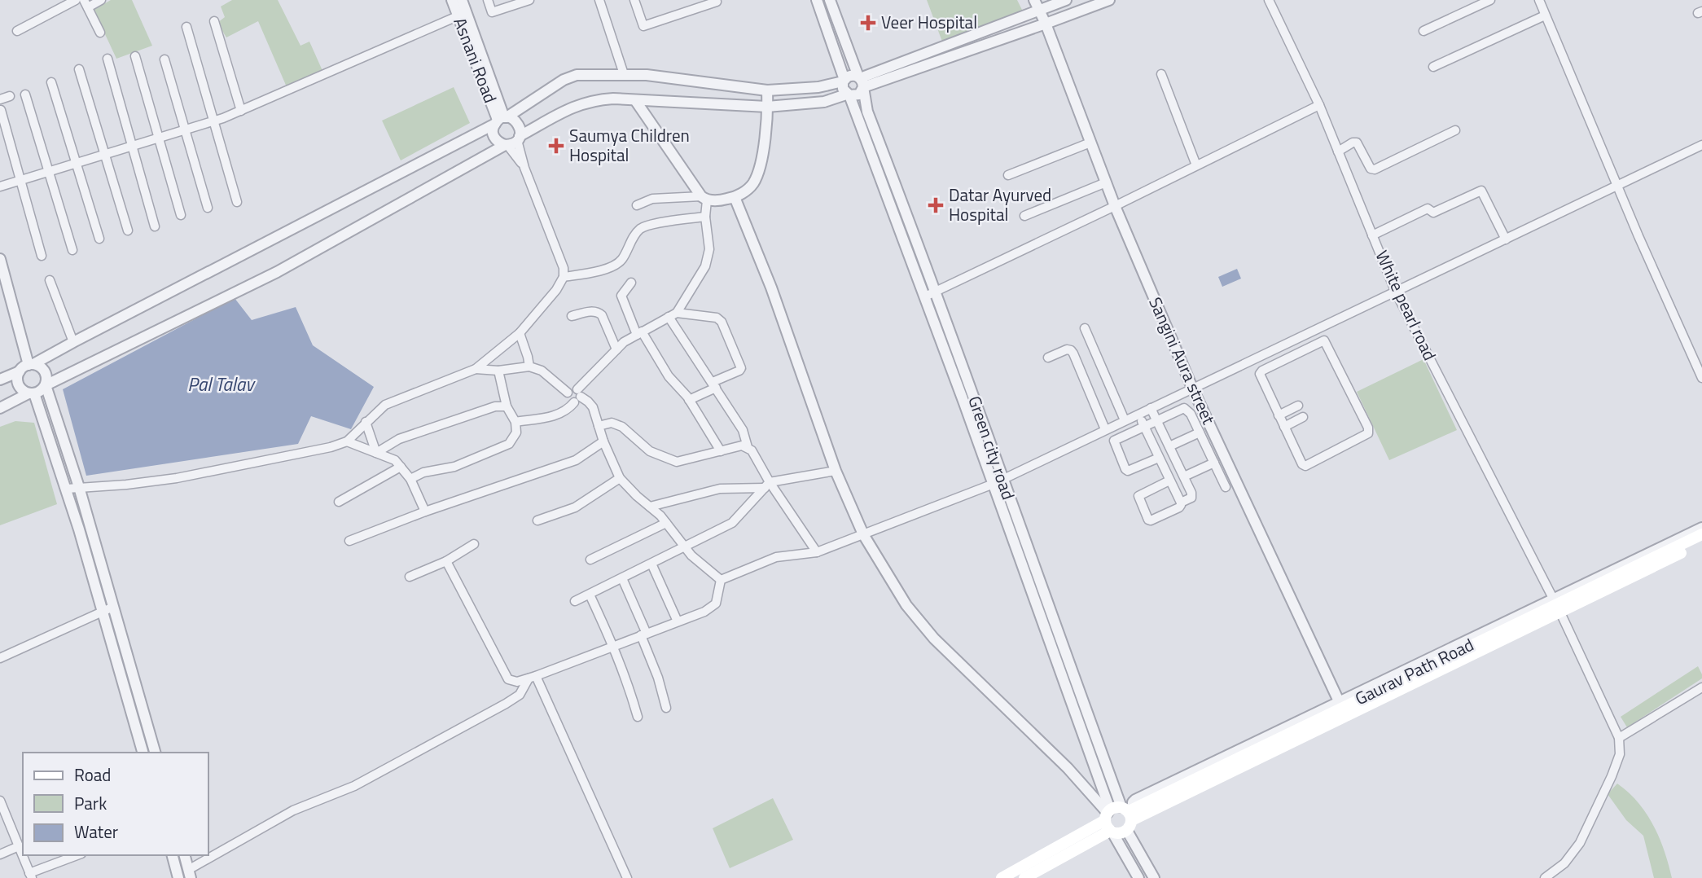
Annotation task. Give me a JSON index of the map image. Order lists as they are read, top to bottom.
{
  "streets": {
    "main road": ["Gaurav Path Road"],
    "street": [
      "Asnani Road",
      "White pearl road",
      "Sangini Aura street",
      "Green city road"
    ]
  },
  "crossings": [
    ["White pearl road", "Gaurav Path Road"],
    ["Sangini Aura street", "Gaurav Path Road"],
    ["Green city road", "Gaurav Path Road"]
  ],
  "water": ["Pal Talav"],
  "places": {
    "health": ["Veer Hospital", "Saumya Children Hospital", "Datar Ayurved Hospital"]
  },
  "legend": ["Road", "Park", "Water"]
}
